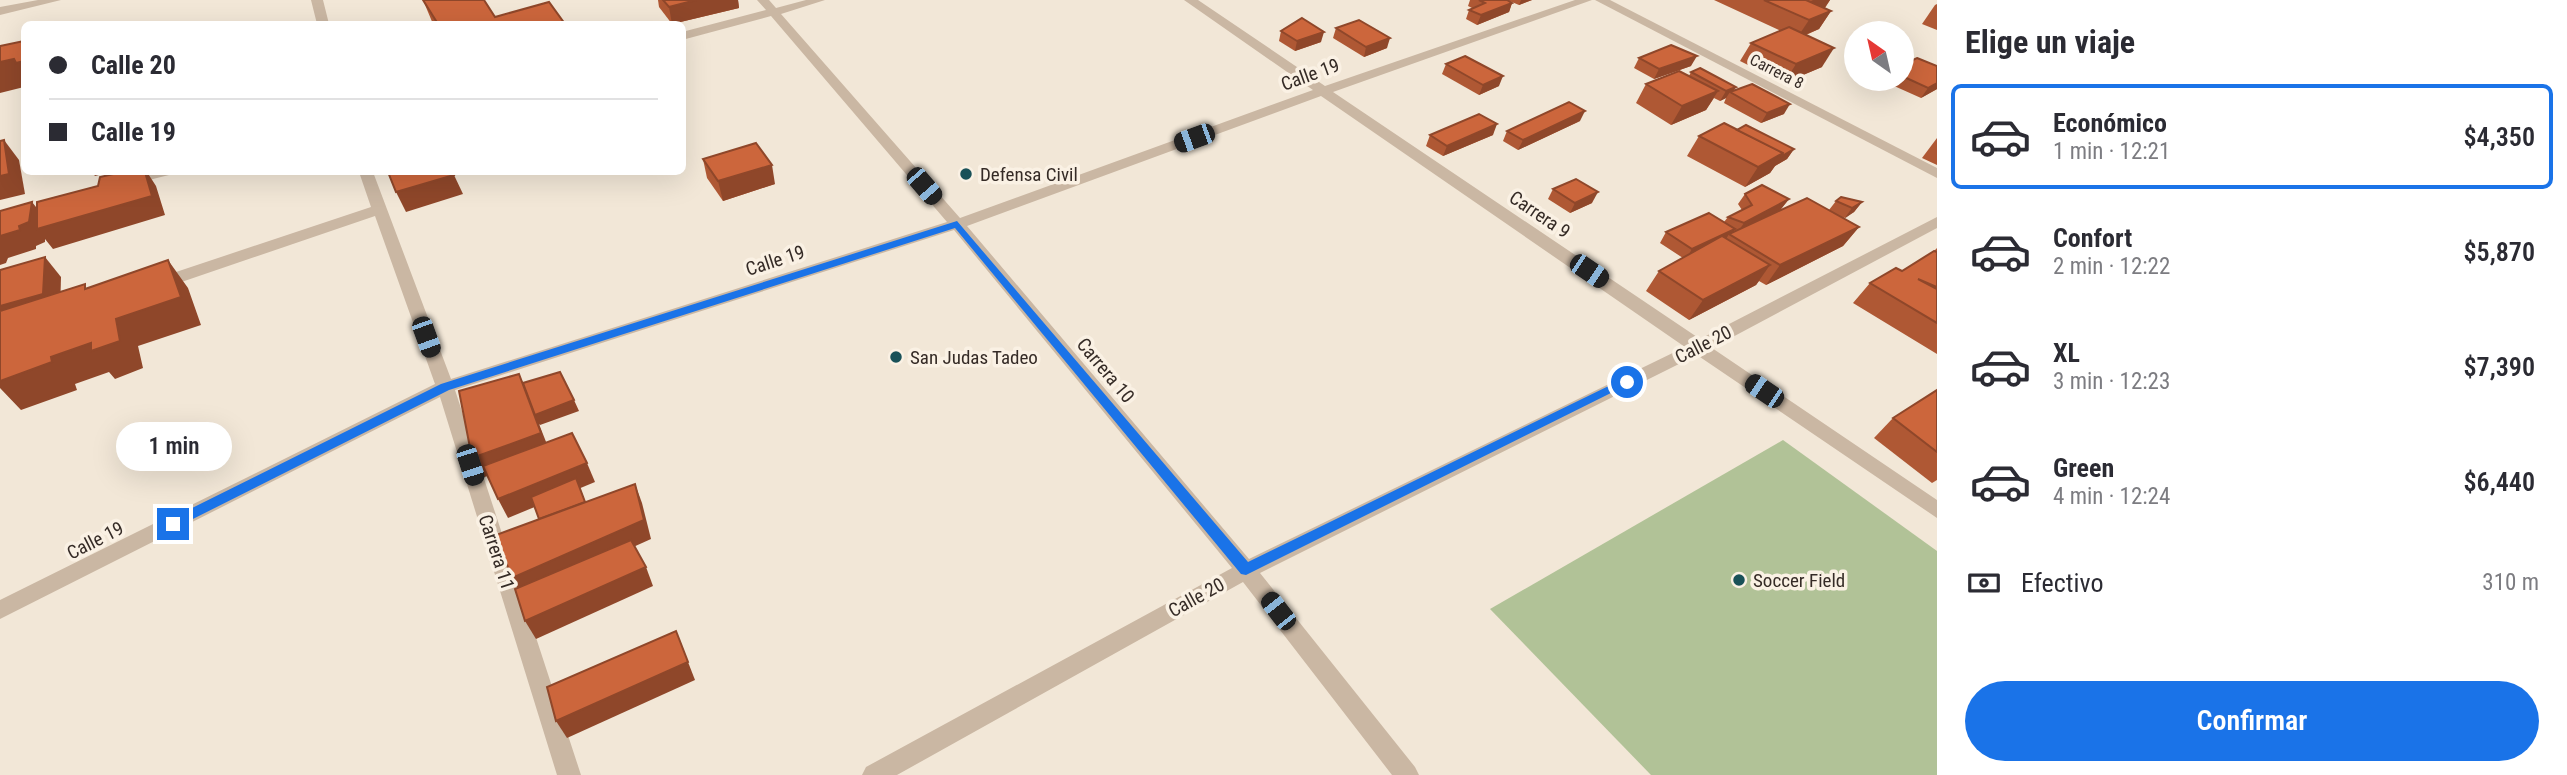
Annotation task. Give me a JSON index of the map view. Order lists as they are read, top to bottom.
{
  "streets": {
    "street": [
      "Carrera 8",
      "Calle 19",
      "Carrera 9",
      "Calle 20",
      "Carrera 10",
      "Carrera 11"
    ]
  },
  "crossings": [
    ["Calle 19", "Carrera 9"],
    ["Calle 19", "Carrera 10"],
    ["Calle 19", "Carrera 11"],
    ["Carrera 9", "Calle 20"],
    ["Calle 20", "Carrera 10"]
  ],
  "places": ["Defensa Civil", "San Judas Tadeo", "Soccer Field"],
  "north": "top left",
  "page": {
    "heading": "Elige un viaje",
    "banner": ["Calle 20", "Calle 19"],
    "list": [
      {
        "name": "Económico",
        "note": "1 min · 12:21",
        "value": "$4,350"
      },
      {
        "name": "Confort",
        "note": "2 min · 12:22",
        "value": "$5,870"
      },
      {
        "name": "XL",
        "note": "3 min · 12:23",
        "value": "$7,390"
      },
      {
        "name": "Green",
        "note": "4 min · 12:24",
        "value": "$6,440"
      }
    ],
    "bubble": "1 min",
    "pay": ["Efectivo", "310 m"],
    "buttons": "Confirmar"
  }
}
